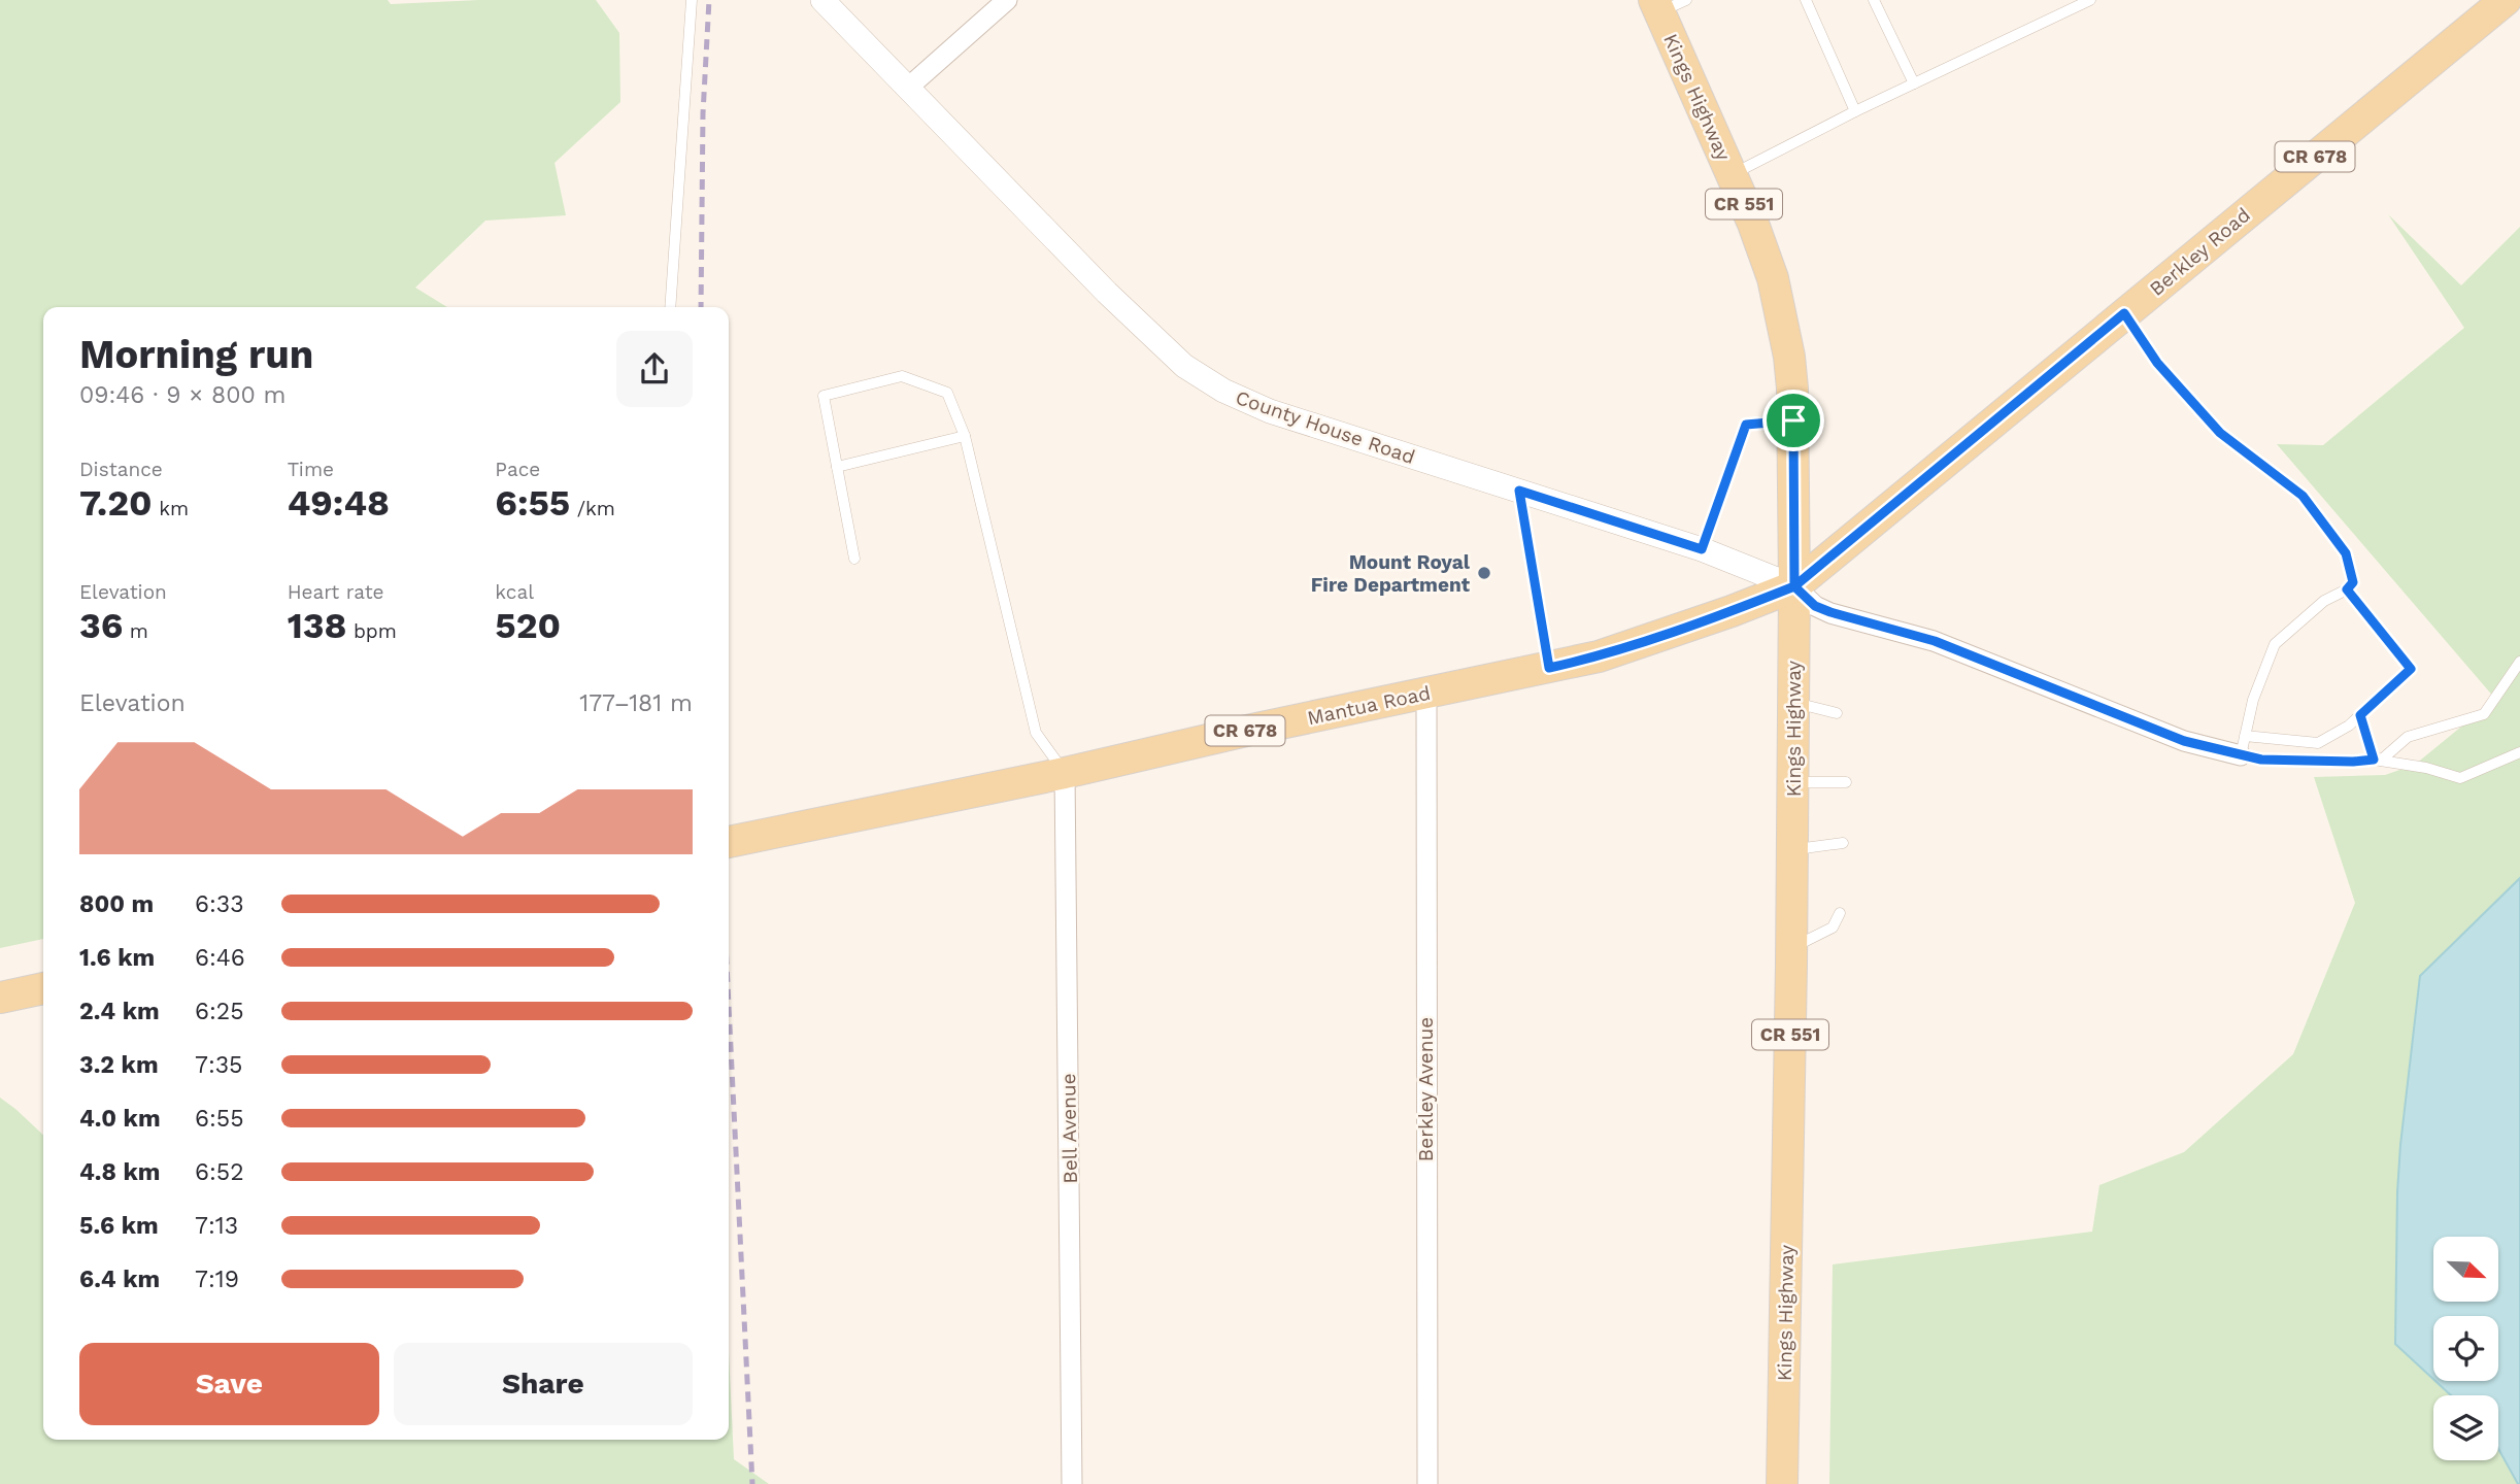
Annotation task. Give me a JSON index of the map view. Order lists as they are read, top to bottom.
{
  "streets": {
    "main road": [
      "Kings Highway",
      "CR 678",
      "CR 551",
      "Berkley Road",
      "Mantua Road"
    ],
    "street": ["County House Road", "Berkley Avenue", "Bell Avenue"]
  },
  "crossings": [
    ["Kings Highway", "Berkley Road"],
    ["Kings Highway", "County House Road"],
    ["Kings Highway", "Mantua Road"],
    ["Berkley Road", "County House Road"],
    ["Berkley Road", "Mantua Road"],
    ["County House Road", "Mantua Road"],
    ["Mantua Road", "Berkley Avenue"],
    ["Mantua Road", "Bell Avenue"]
  ],
  "places": ["Mount Royal Fire Department"],
  "north": "bottom right",
  "page": {
    "heading": ["Morning run", "09:46 · 9 × 800 m"],
    "stats": [
      ["Distance", "7.20 km"],
      ["Time", "49:48"],
      ["Pace", "6:55 /km"],
      ["Elevation", "36 m"],
      ["Heart rate", "138 bpm"],
      ["kcal", "520"]
    ],
    "chart": ["Elevation", "177–181 m"],
    "list": [
      {
        "name": "800 m",
        "note": "6:33"
      },
      {
        "name": "1.6 km",
        "note": "6:46"
      },
      {
        "name": "2.4 km",
        "note": "6:25"
      },
      {
        "name": "3.2 km",
        "note": "7:35"
      },
      {
        "name": "4.0 km",
        "note": "6:55"
      },
      {
        "name": "4.8 km",
        "note": "6:52"
      },
      {
        "name": "5.6 km",
        "note": "7:13"
      },
      {
        "name": "6.4 km",
        "note": "7:19"
      }
    ],
    "buttons": ["Save", "Share"]
  }
}
